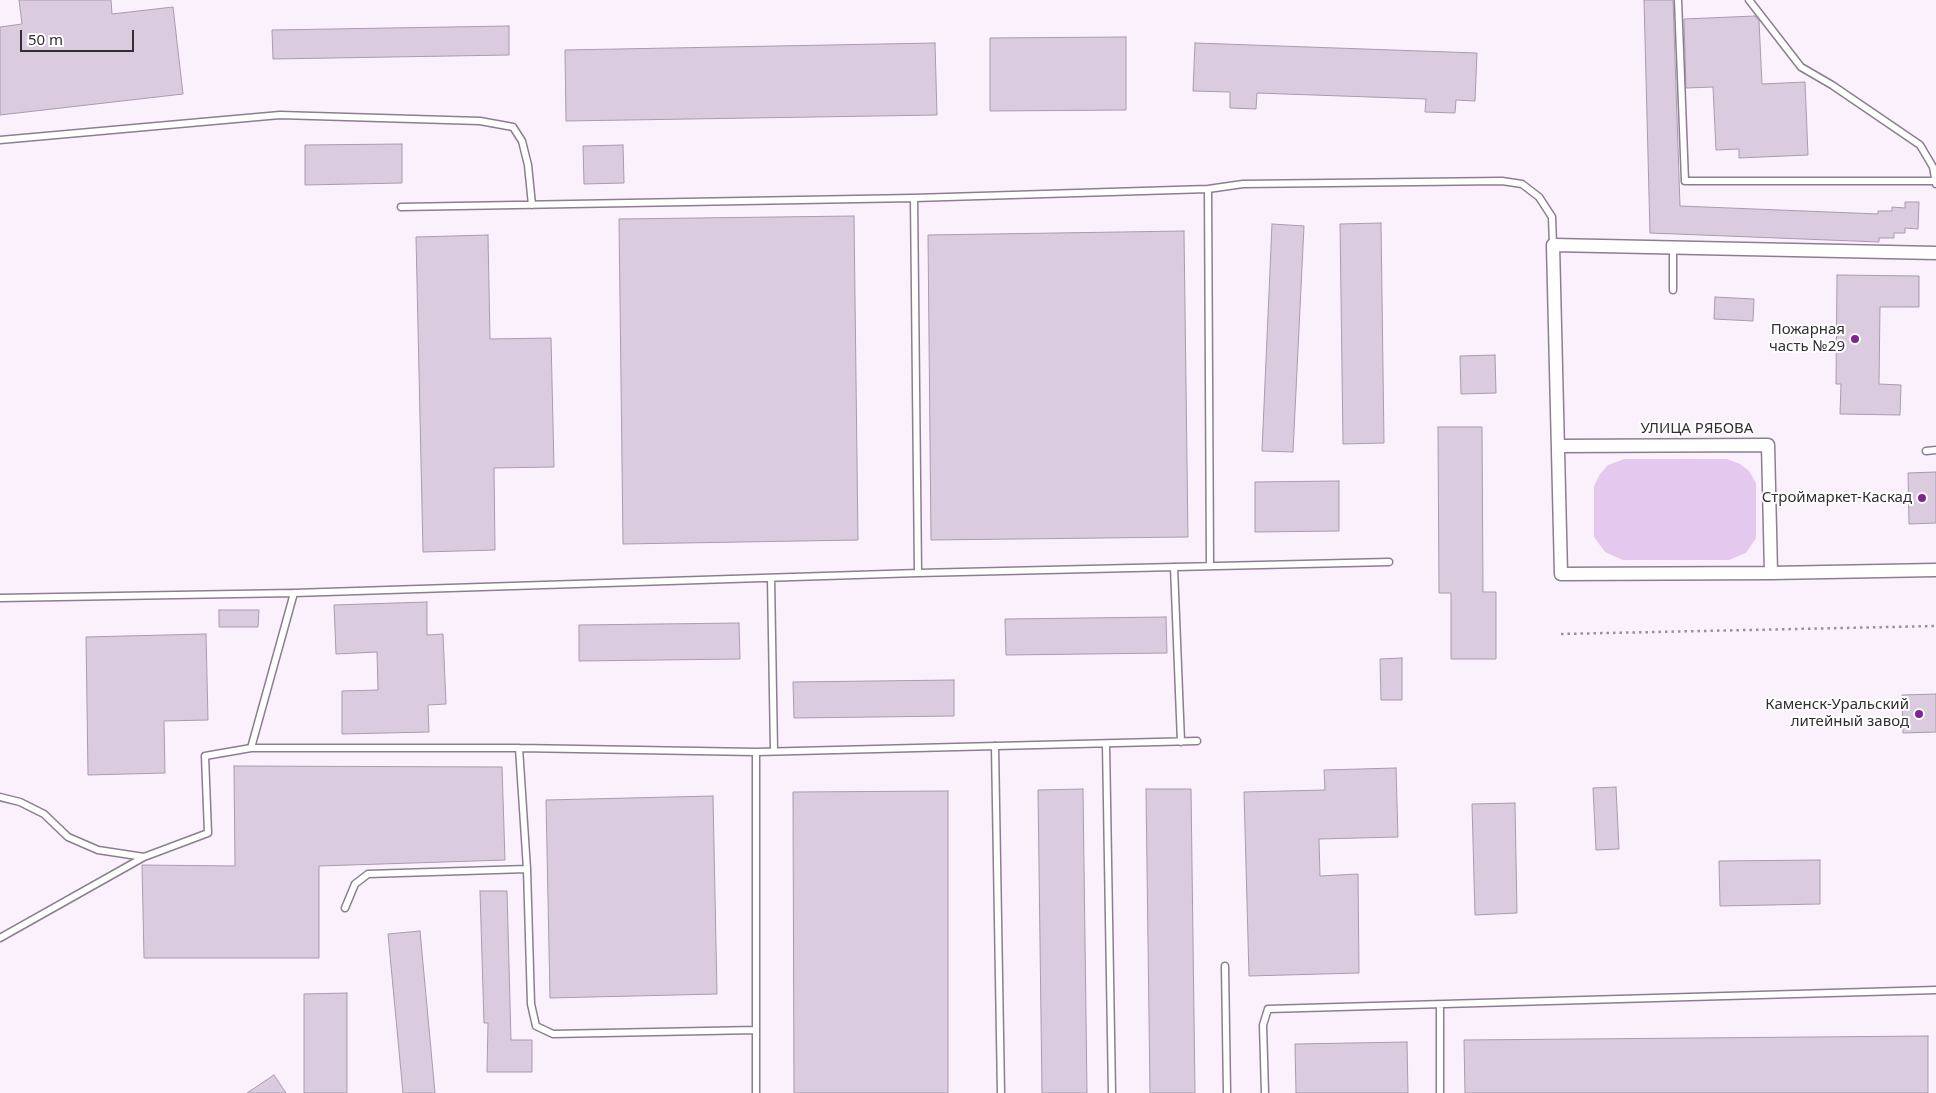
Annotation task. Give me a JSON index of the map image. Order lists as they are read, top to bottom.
{
  "streets": {
    "street": ["УЛИЦА РЯБОВА"]
  },
  "places": ["Пожарная часть №29", "Строймаркет-Каскад", "Каменск-Уральский литейный завод"],
  "scale_bar": "50 m"
}
